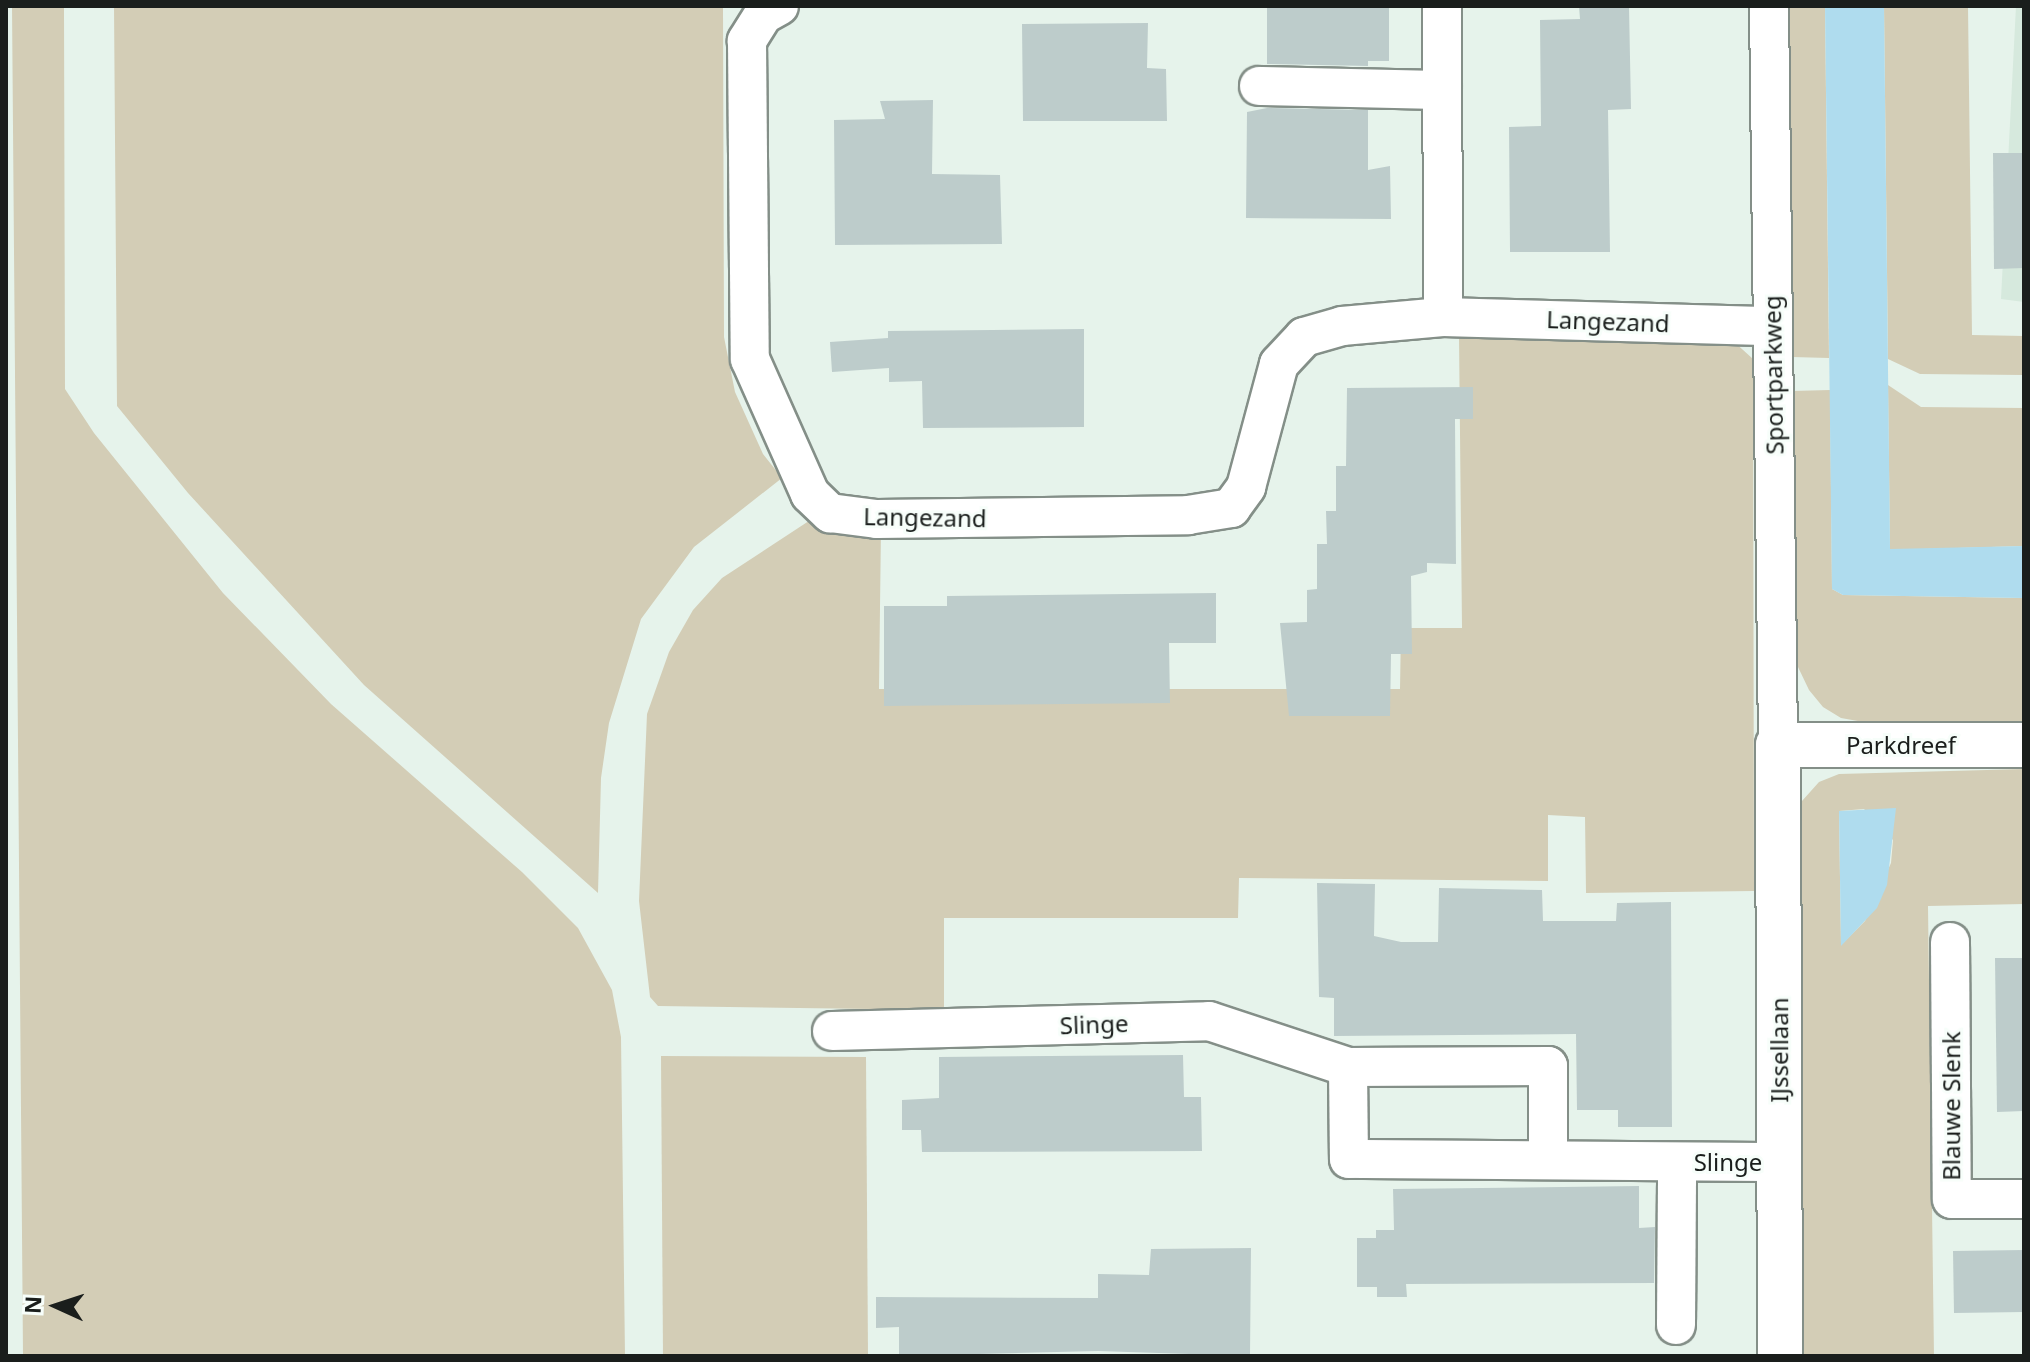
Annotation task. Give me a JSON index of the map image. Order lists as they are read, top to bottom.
{
  "streets": {
    "street": [
      "Langezand",
      "Sportparkweg",
      "Parkdreef",
      "Slinge",
      "IJssellaan",
      "Blauwe Slenk"
    ]
  },
  "crossings": [
    ["Langezand", "Sportparkweg"],
    ["Sportparkweg", "Parkdreef"],
    ["Sportparkweg", "IJssellaan"],
    ["Parkdreef", "IJssellaan"],
    ["Slinge", "IJssellaan"]
  ],
  "north": "left"
}
